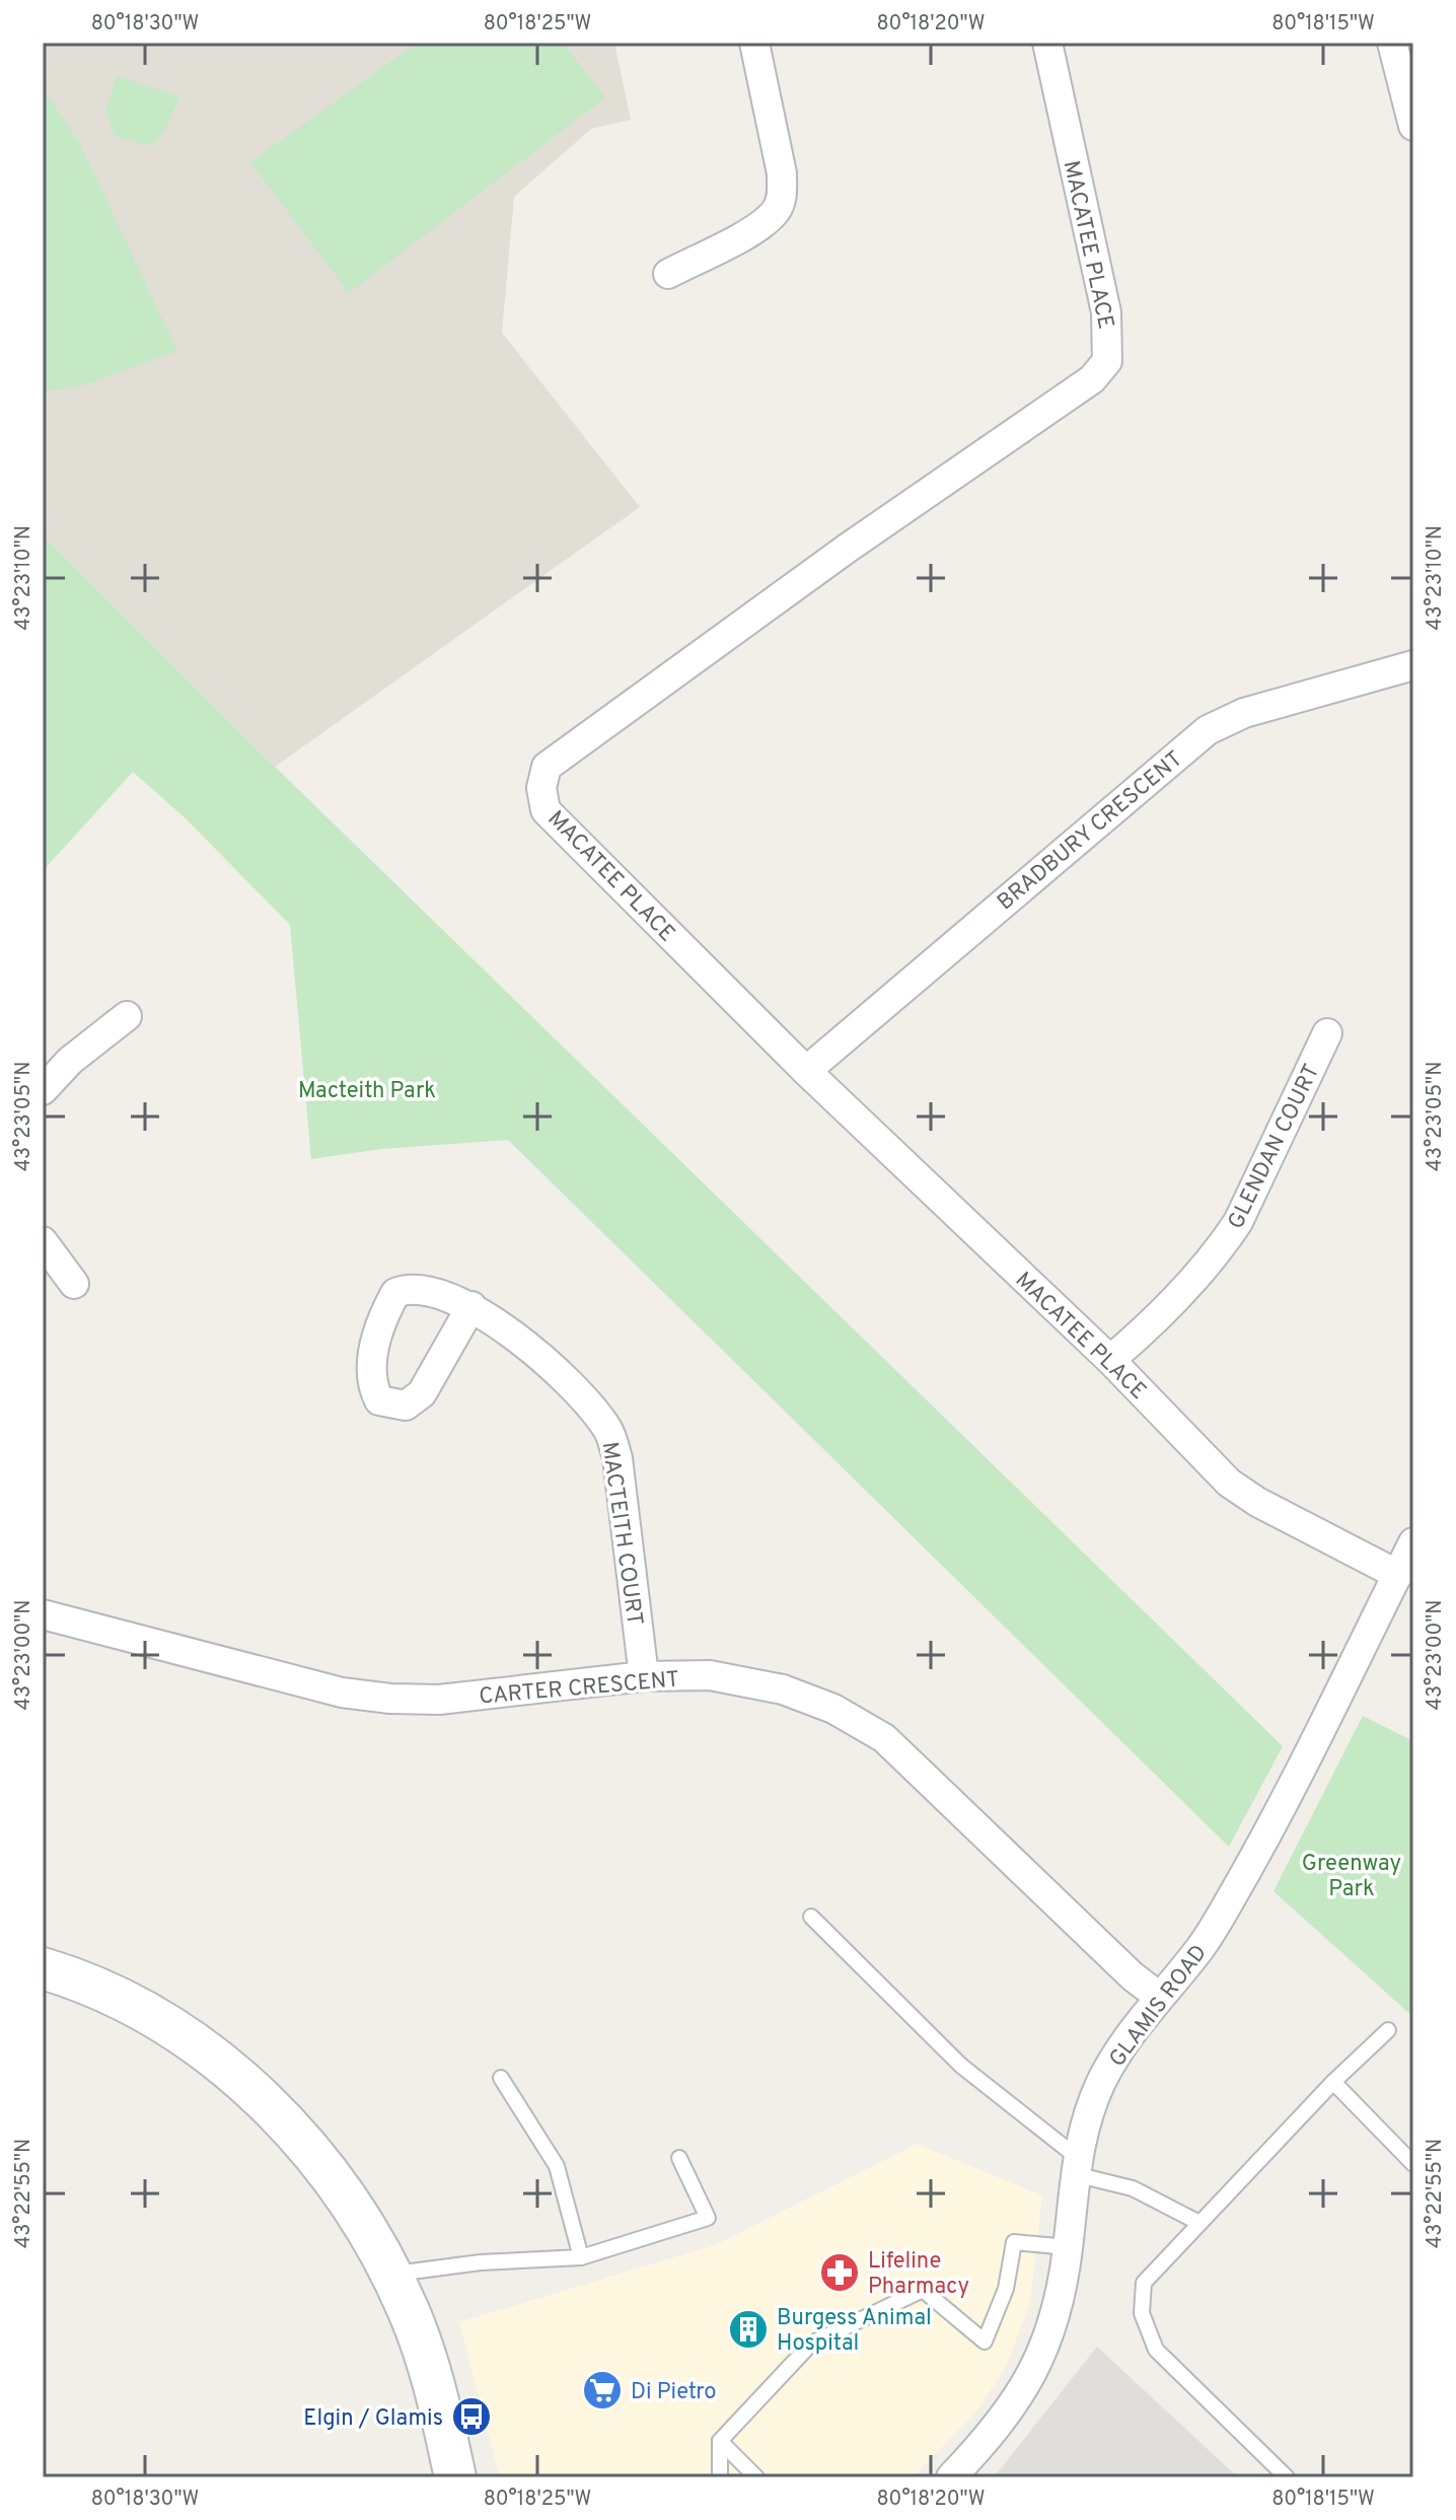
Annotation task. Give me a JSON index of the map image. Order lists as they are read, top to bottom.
{
  "streets": {
    "street": [
      "MACATEE PLACE",
      "BRADBURY CRESCENT",
      "GLENDAN COURT",
      "MACTEITH COURT",
      "CARTER CRESCENT",
      "GLAMIS ROAD"
    ]
  },
  "crossings": [
    ["MACATEE PLACE", "BRADBURY CRESCENT"],
    ["MACATEE PLACE", "GLENDAN COURT"],
    ["MACATEE PLACE", "GLAMIS ROAD"],
    ["MACTEITH COURT", "CARTER CRESCENT"],
    ["CARTER CRESCENT", "GLAMIS ROAD"]
  ],
  "parks": ["Macteith Park", "Greenway Park"],
  "places": {
    "pharmacy": ["Lifeline Pharmacy"],
    "building": ["Burgess Animal Hospital"],
    "supermarket": ["Di Pietro"],
    "bus stop": ["Elgin / Glamis"]
  },
  "coordinates": [
    "80°18'30\"W",
    "80°18'25\"W",
    "80°18'20\"W",
    "80°18'15\"W",
    "43°23'10\"N",
    "43°23'05\"N",
    "43°23'00\"N",
    "43°22'55\"N"
  ]
}
